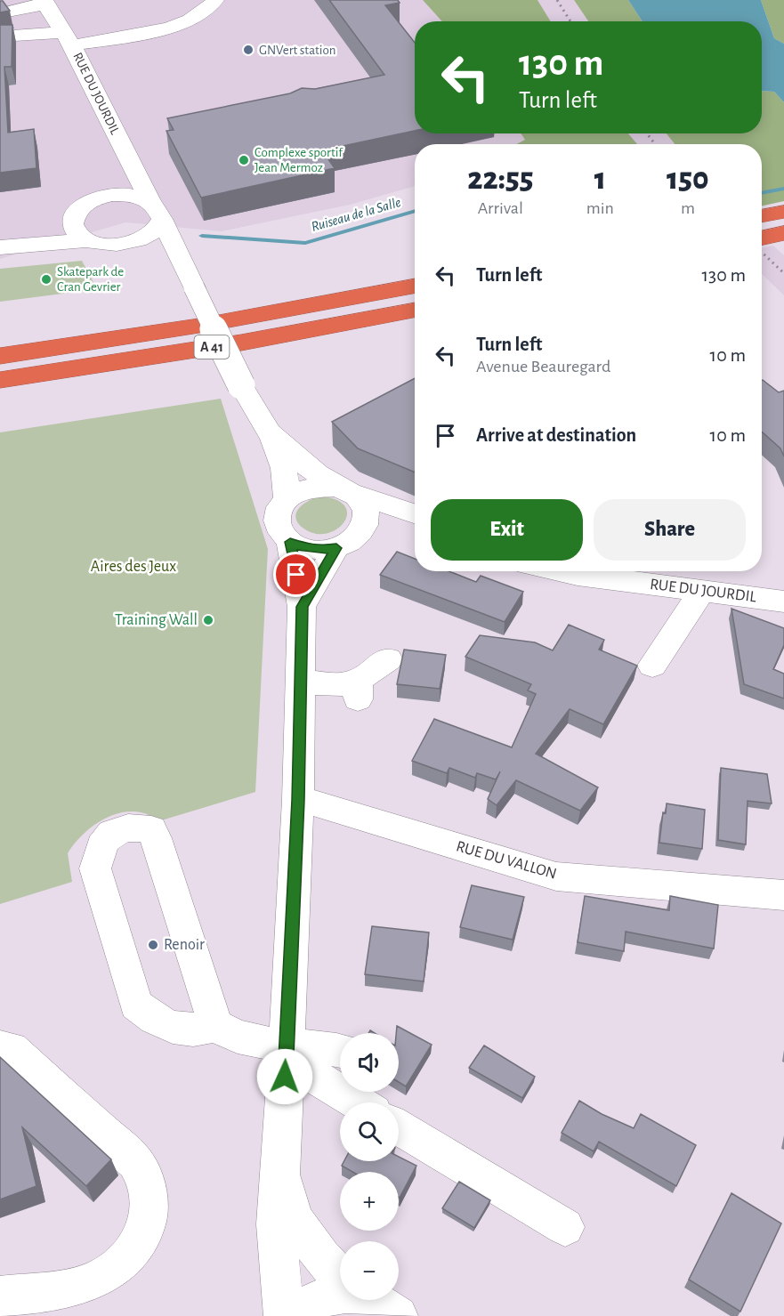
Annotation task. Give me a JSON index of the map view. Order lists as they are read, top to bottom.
{
  "streets": {
    "highway": ["A 41"],
    "street": ["RUE DU JOURDIL", "RUE DU VALLON"]
  },
  "water": ["Ruiseau de la Salle"],
  "parks": ["Aires des Jeux"],
  "places": [
    "GNVert station",
    "Complexe sportif Jean Mermoz",
    "Skatepark de Cran Gevrier",
    "Training Wall",
    "Renoir"
  ],
  "page": {
    "turn": ["130 m", "Turn left"],
    "eta": [
      "22:55",
      "Arrival",
      "1",
      "min",
      "150",
      "m"
    ],
    "list": [
      {
        "name": "Turn left",
        "value": "130 m"
      },
      {
        "name": "Turn left",
        "note": "Avenue Beauregard",
        "value": "10 m"
      },
      {
        "name": "Arrive at destination",
        "value": "10 m"
      }
    ],
    "buttons": ["Exit", "Share"],
    "map_buttons": ["+", "−"]
  }
}
